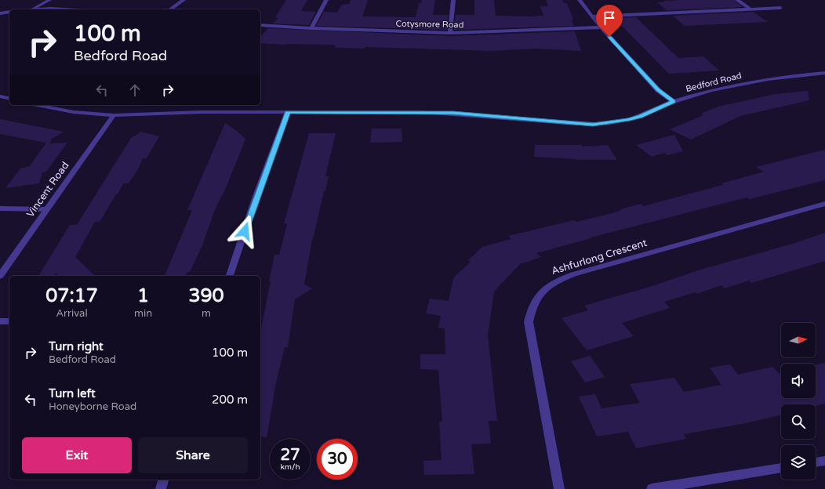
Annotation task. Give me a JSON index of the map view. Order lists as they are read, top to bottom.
{
  "streets": {
    "street": [
      "Cotysmore Road",
      "Bedford Road",
      "Vincent Road",
      "Ashfurlong Crescent"
    ]
  },
  "crossings": [
    ["Bedford Road", "Vincent Road"]
  ],
  "north": "right",
  "page": {
    "turn": ["100 m", "Bedford Road"],
    "eta": [
      "07:17",
      "Arrival",
      "1",
      "min",
      "390",
      "m"
    ],
    "list": [
      {
        "name": "Turn right",
        "note": "Bedford Road",
        "value": "100 m"
      },
      {
        "name": "Turn left",
        "note": "Honeyborne Road",
        "value": "200 m"
      }
    ],
    "buttons": ["Exit", "Share"],
    "speed": "27 km/h",
    "limit": "30"
  }
}
